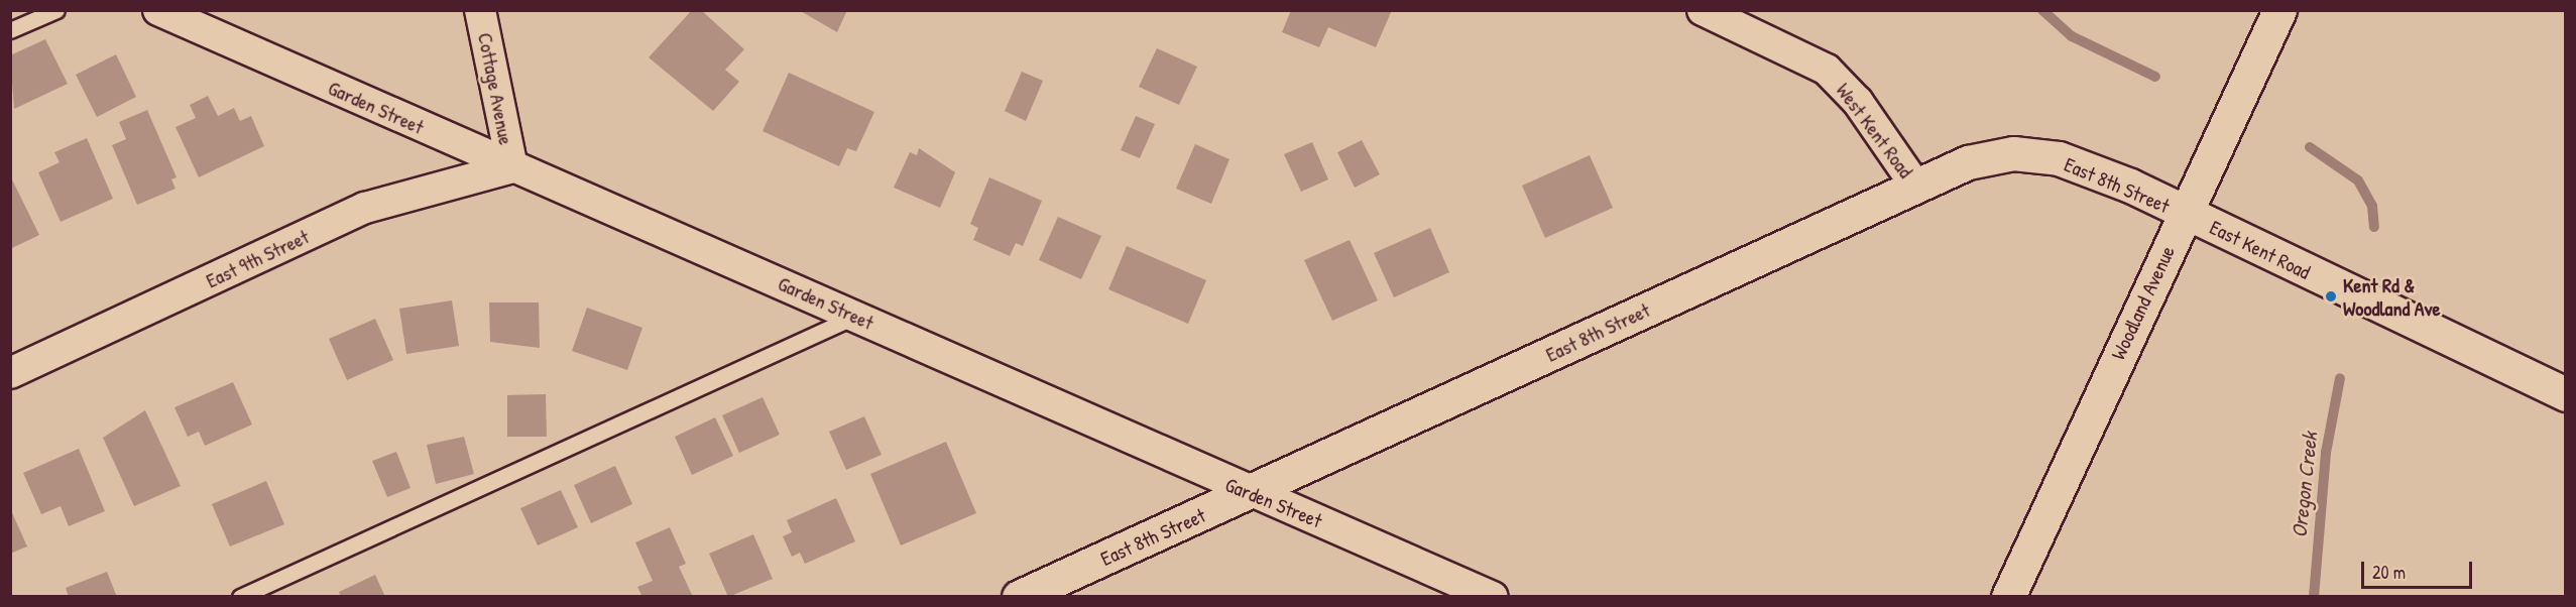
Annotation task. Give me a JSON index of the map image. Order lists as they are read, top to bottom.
{
  "streets": {
    "street": [
      "Cottage Avenue",
      "Garden Street",
      "West Kent Road",
      "East 8th Street",
      "East Kent Road",
      "East 9th Street",
      "Woodland Avenue"
    ]
  },
  "crossings": [
    ["Cottage Avenue", "Garden Street"],
    ["Cottage Avenue", "East 9th Street"],
    ["Garden Street", "East 8th Street"],
    ["Garden Street", "East 9th Street"],
    ["West Kent Road", "East 8th Street"],
    ["East 8th Street", "East Kent Road"],
    ["East 8th Street", "Woodland Avenue"],
    ["East Kent Road", "Woodland Avenue"]
  ],
  "water": ["Oregon Creek"],
  "places": ["Kent Rd & Woodland Ave"],
  "scale_bar": "20 m"
}
